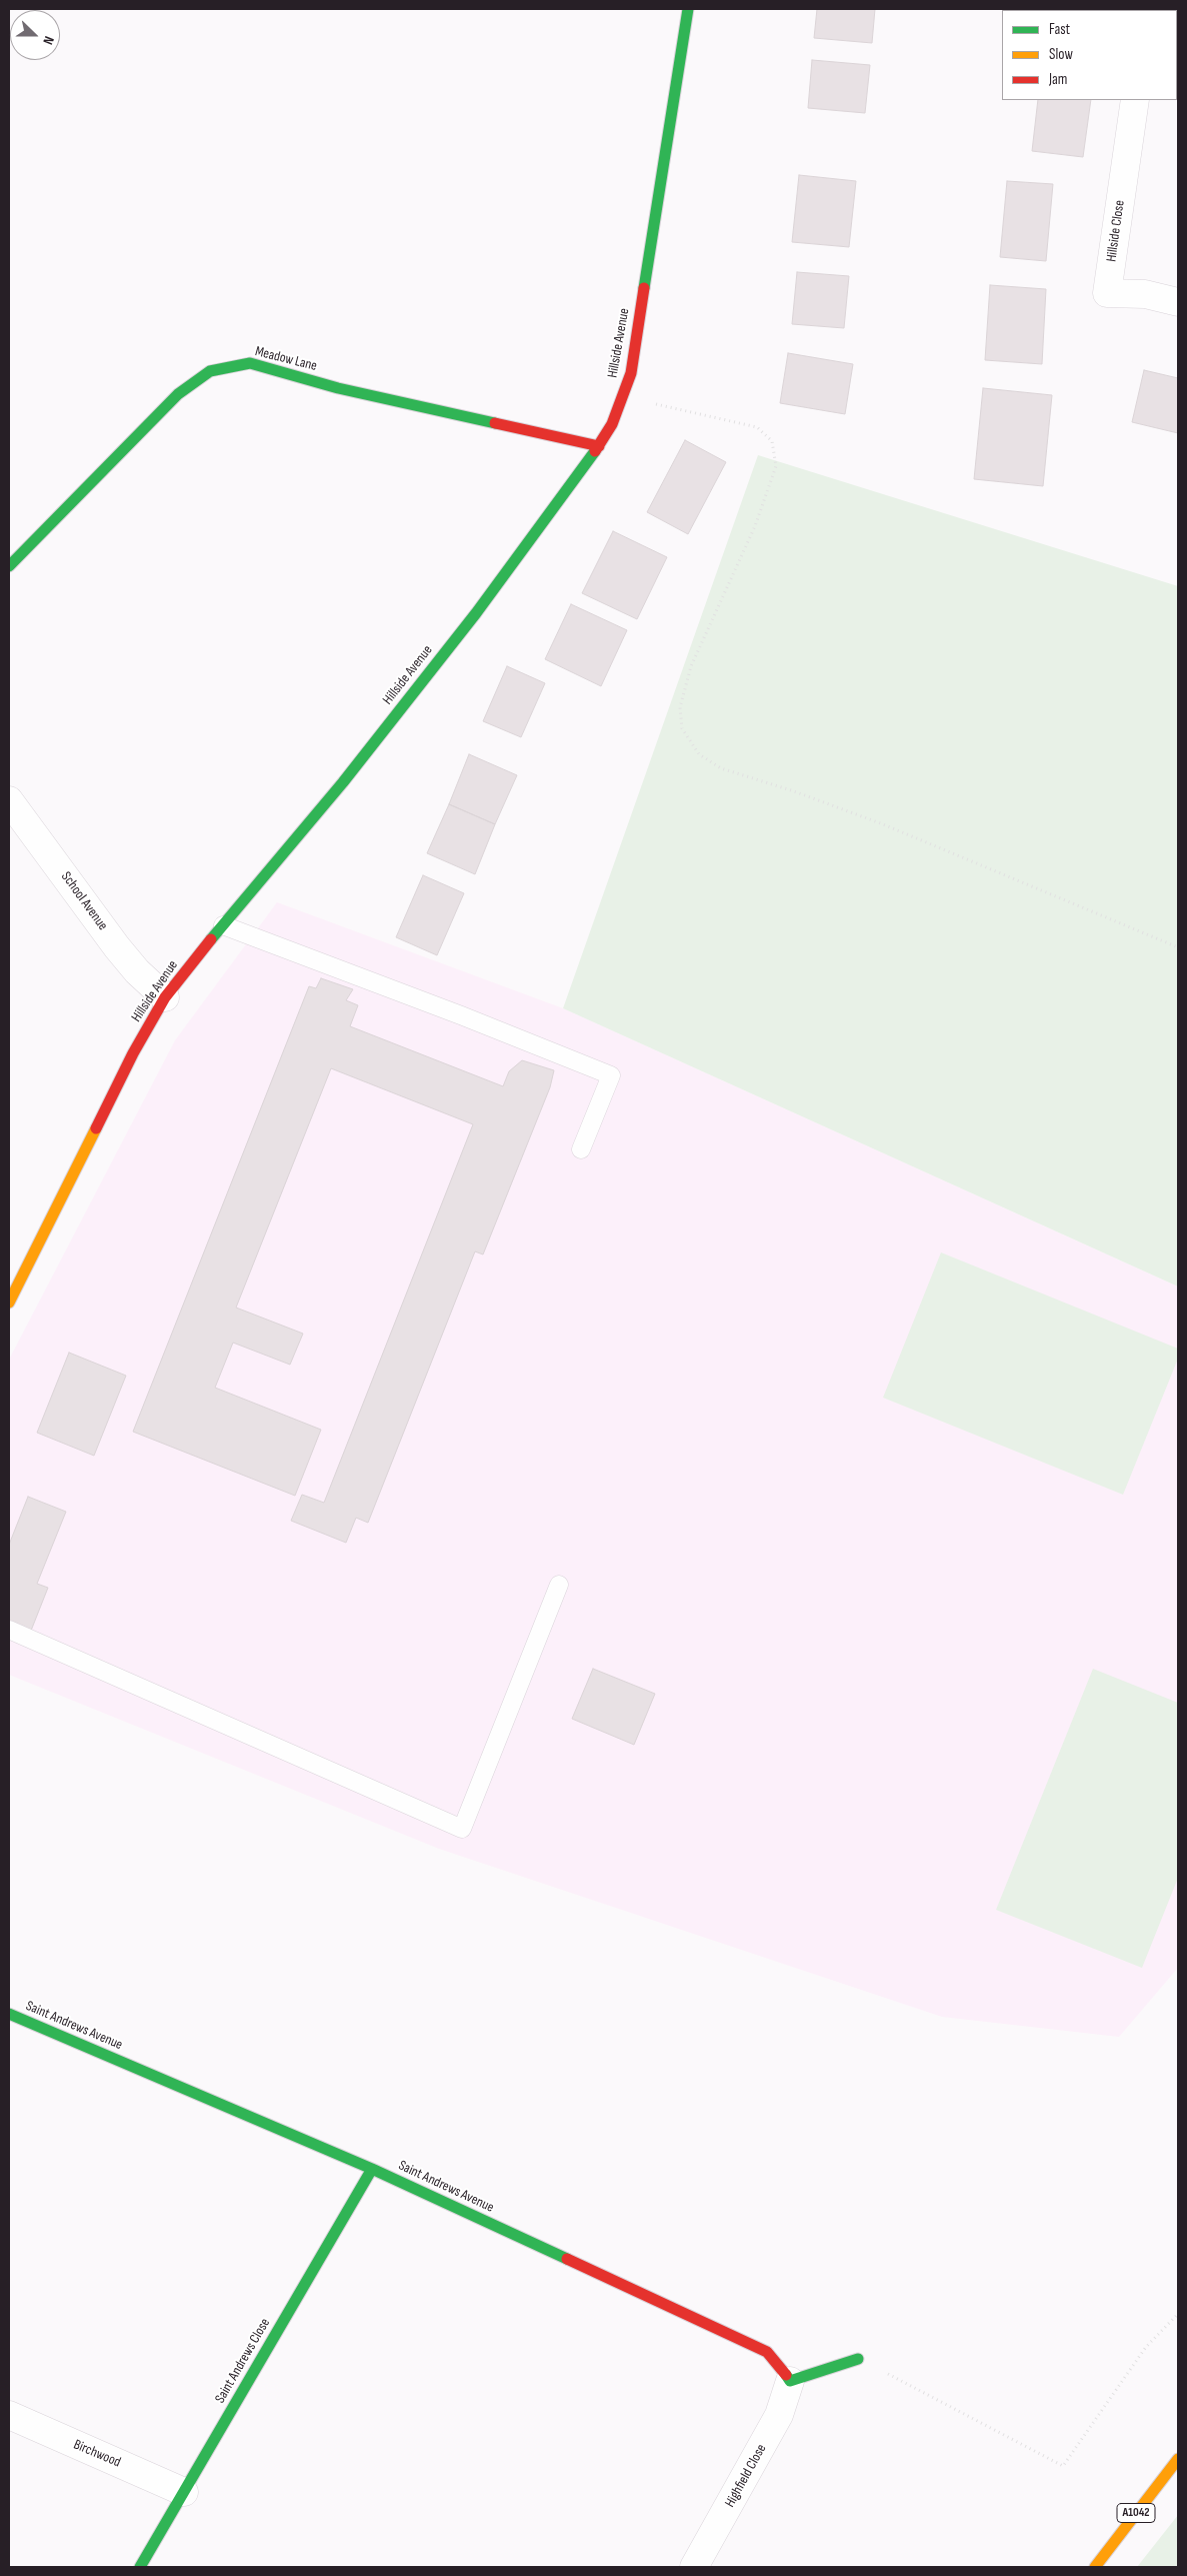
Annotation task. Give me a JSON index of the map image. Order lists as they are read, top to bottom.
{
  "streets": {
    "main road": [
      "Hillside Avenue",
      "Meadow Lane",
      "Saint Andrews Avenue",
      "Saint Andrews Close",
      "A1042"
    ],
    "street": [
      "Hillside Close",
      "School Avenue",
      "Birchwood",
      "Highfield Close"
    ]
  },
  "crossings": [
    ["Hillside Avenue", "Meadow Lane"],
    ["Hillside Avenue", "School Avenue"],
    ["Saint Andrews Avenue", "Saint Andrews Close"],
    ["Saint Andrews Avenue", "Highfield Close"],
    ["Saint Andrews Close", "Birchwood"]
  ],
  "legend": ["Fast", "Slow", "Jam"],
  "north": "right"
}
